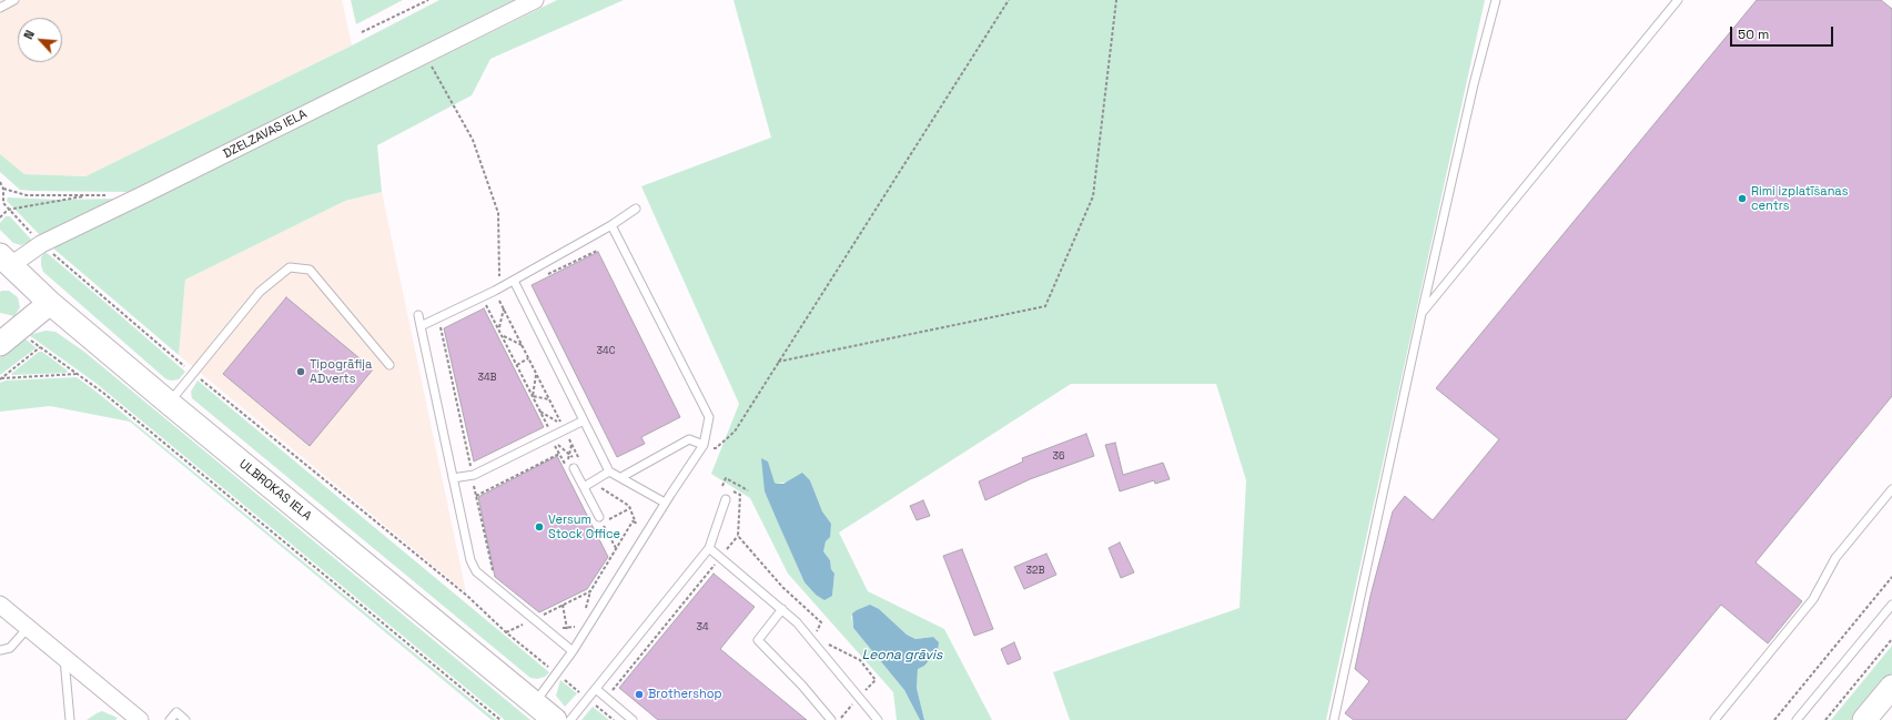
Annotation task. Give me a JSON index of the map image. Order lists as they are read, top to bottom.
{
  "streets": {
    "main road": ["ULBROKAS IELA"],
    "street": ["DZELZAVAS IELA"]
  },
  "crossings": [
    ["DZELZAVAS IELA", "ULBROKAS IELA"]
  ],
  "water": ["Leona grāvis"],
  "places": [
    "Rimi izplatīšanas centrs",
    "Tipogrāfija ADverts",
    "Versum Stock Office",
    "Brothershop"
  ],
  "house_numbers": [
    "34C",
    "34B",
    "36",
    "32B",
    "34"
  ],
  "scale_bar": "50 m",
  "north": "top left"
}
